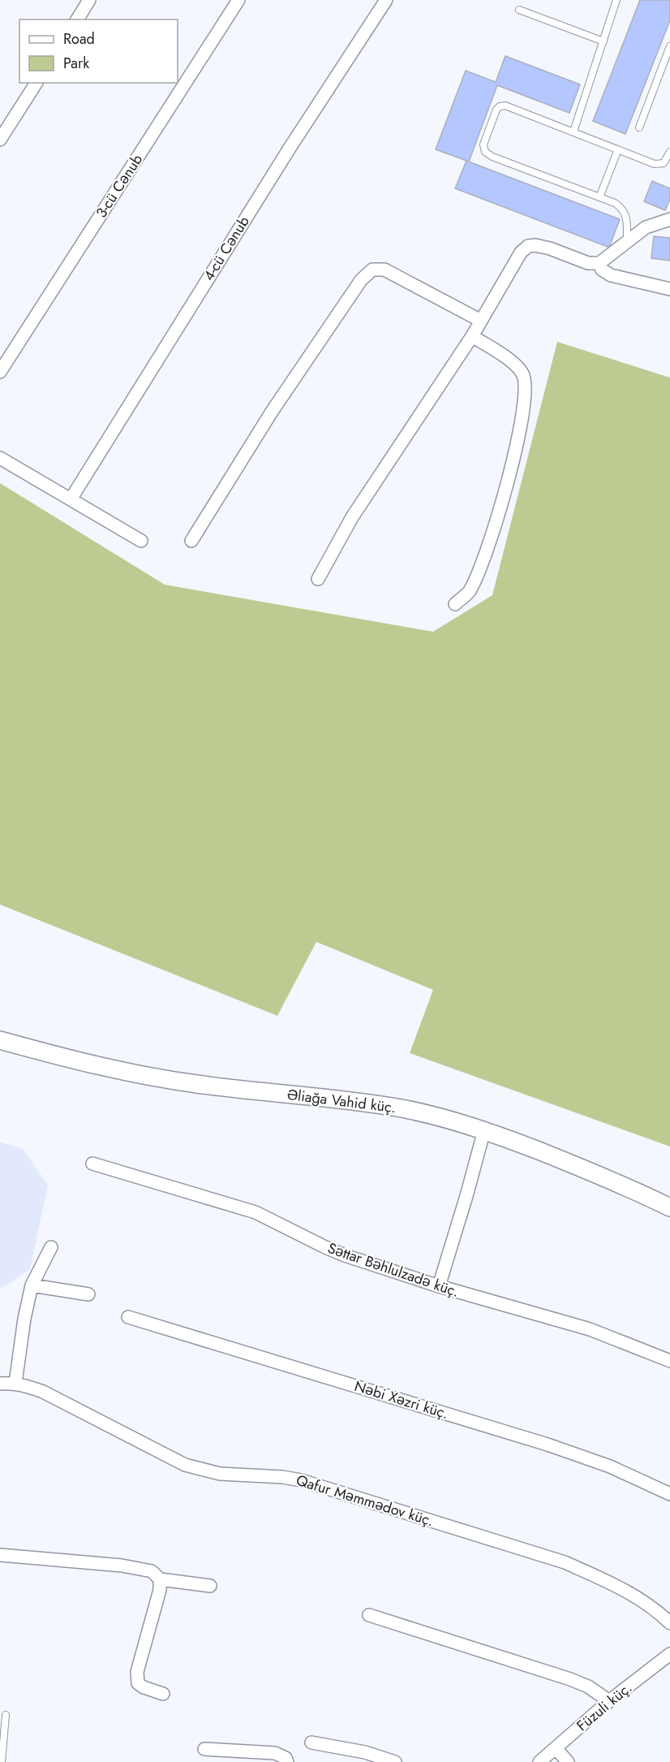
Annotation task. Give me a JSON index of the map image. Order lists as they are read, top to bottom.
{
  "streets": {
    "street": [
      "3-cü Cənub",
      "4-cü Cənub",
      "Əliağa Vahid küç.",
      "Səttar Bəhlulzadə küç.",
      "Nəbi Xəzri küç.",
      "Qafur Məmmədov küç.",
      "Füzuli küç."
    ]
  },
  "legend": ["Road", "Park"]
}
